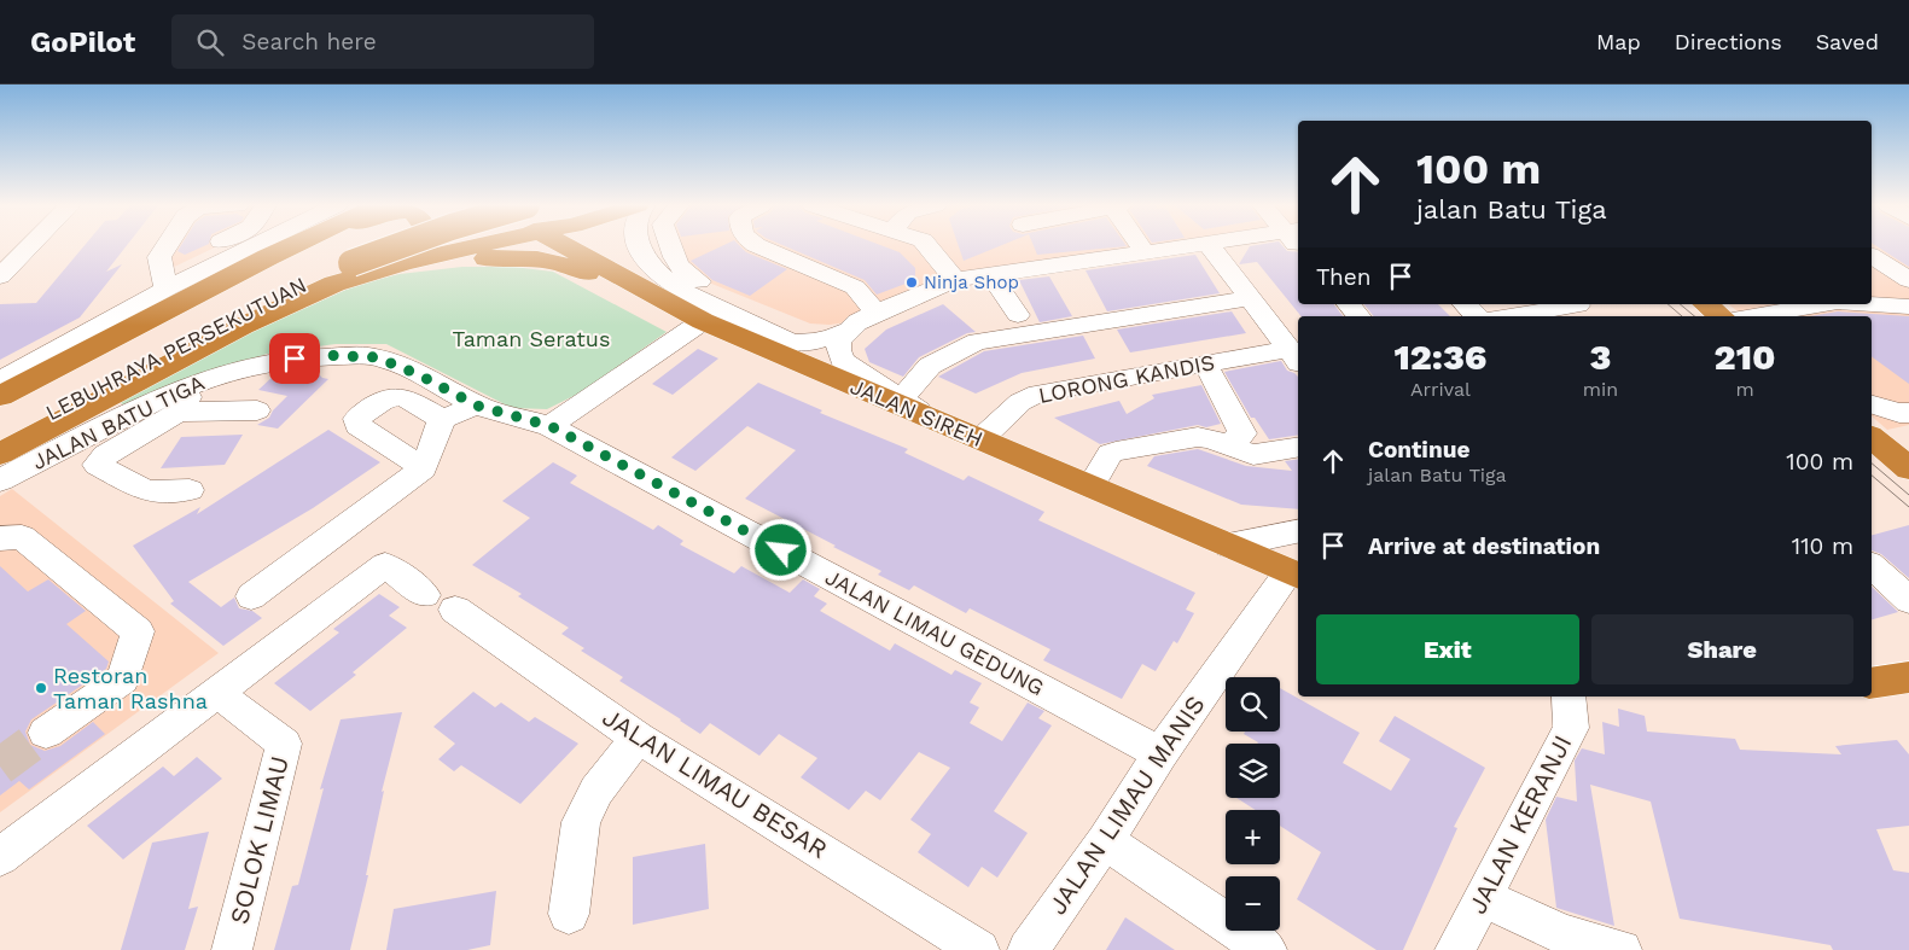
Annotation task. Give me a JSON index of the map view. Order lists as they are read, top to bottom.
{
  "streets": {
    "highway": ["LEBUHRAYA PERSEKUTUAN", "JALAN SIREH"],
    "street": [
      "LORONG KANDIS",
      "JALAN BATU TIGA",
      "JALAN LIMAU GEDUNG",
      "JALAN LIMAU BESAR",
      "JALAN LIMAU MANIS",
      "JALAN KERANJI",
      "SOLOK LIMAU"
    ]
  },
  "crossings": [
    ["LORONG KANDIS", "JALAN SIREH"],
    ["JALAN SIREH", "JALAN LIMAU MANIS"],
    ["JALAN BATU TIGA", "JALAN LIMAU GEDUNG"],
    ["JALAN LIMAU GEDUNG", "JALAN LIMAU MANIS"],
    ["JALAN LIMAU BESAR", "SOLOK LIMAU"]
  ],
  "parks": ["Taman Seratus"],
  "places": ["Ninja Shop", "Restoran Taman Rashna"],
  "page": {
    "header": "GoPilot",
    "search": "Search here",
    "nav": ["Map", "Directions", "Saved"],
    "turn": ["100 m", "jalan Batu Tiga"],
    "then": "Then",
    "eta": [
      "12:36",
      "Arrival",
      "3",
      "min",
      "210",
      "m"
    ],
    "list": [
      {
        "name": "Continue",
        "note": "jalan Batu Tiga",
        "value": "100 m"
      },
      {
        "name": "Arrive at destination",
        "value": "110 m"
      }
    ],
    "buttons": ["Exit", "Share"],
    "map_buttons": ["+", "−"]
  }
}
